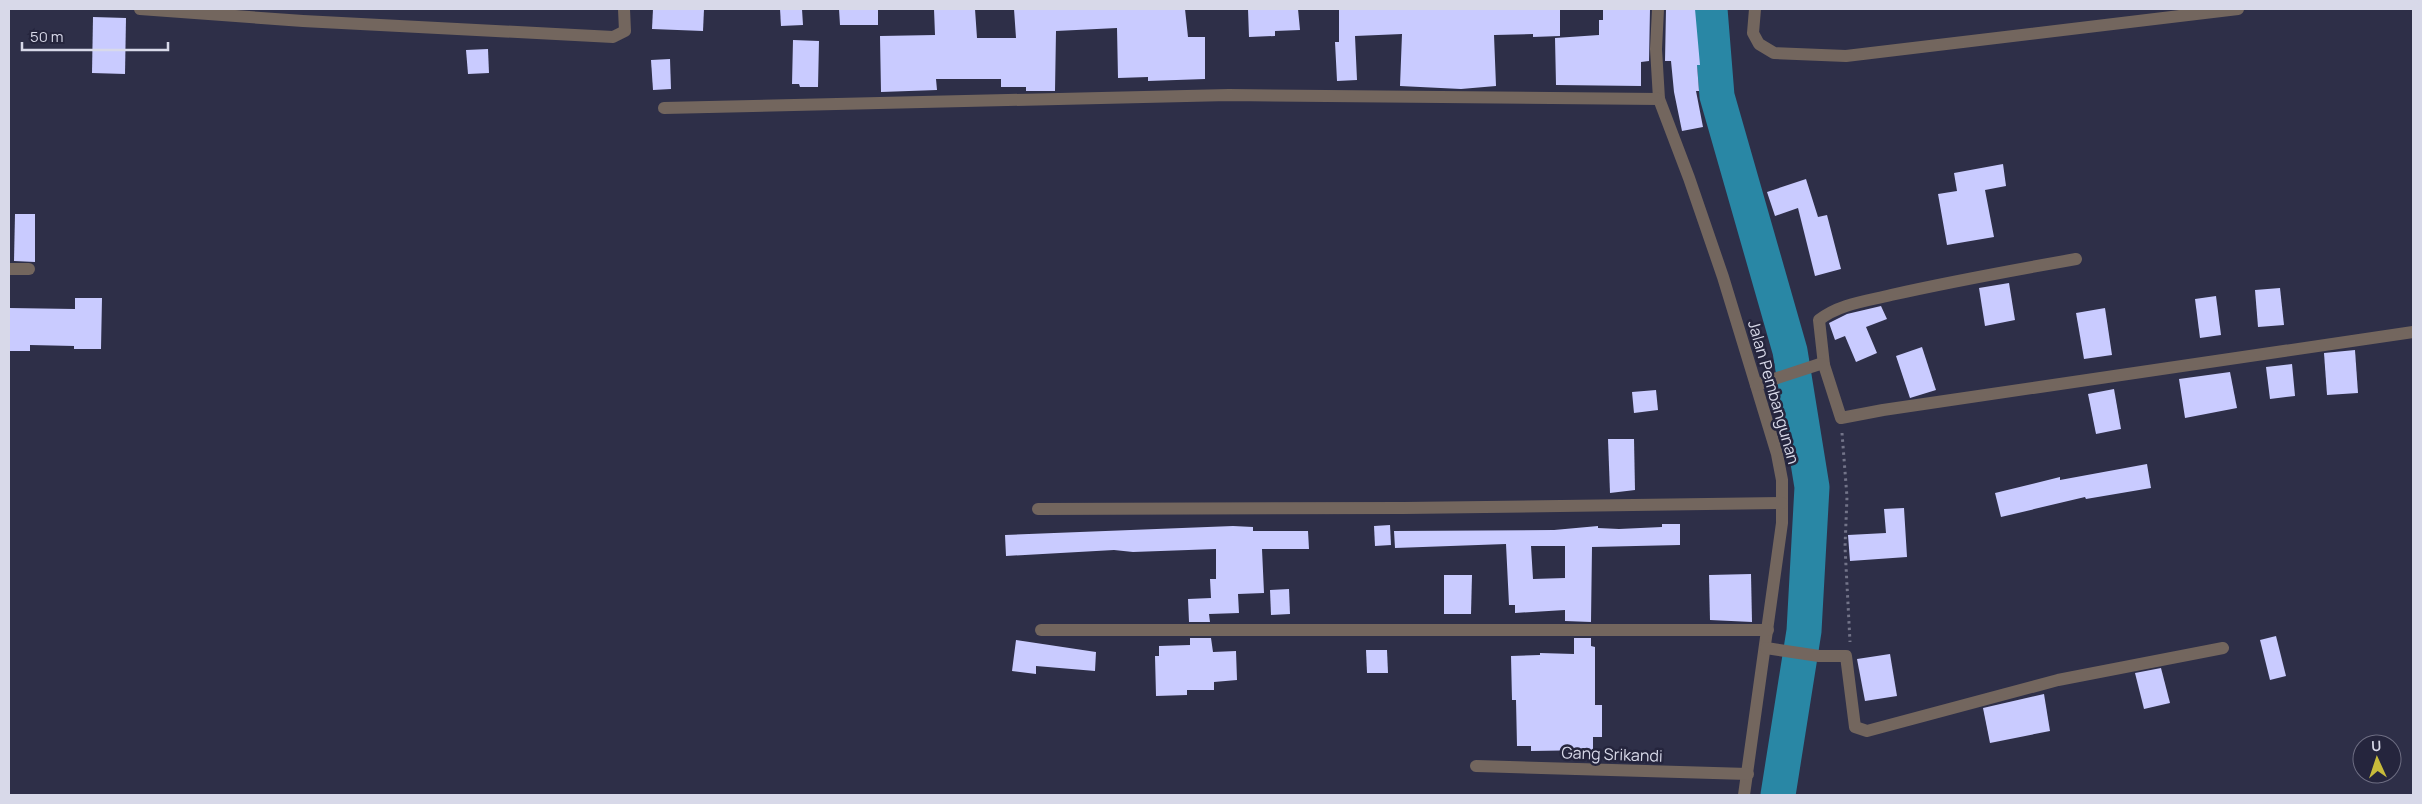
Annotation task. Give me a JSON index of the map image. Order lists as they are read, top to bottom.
{
  "streets": {
    "street": ["Jalan Pembangunan", "Gang Srikandi"]
  },
  "crossings": [
    ["Jalan Pembangunan", "Gang Srikandi"]
  ],
  "scale_bar": "50 m",
  "north": "top"
}
